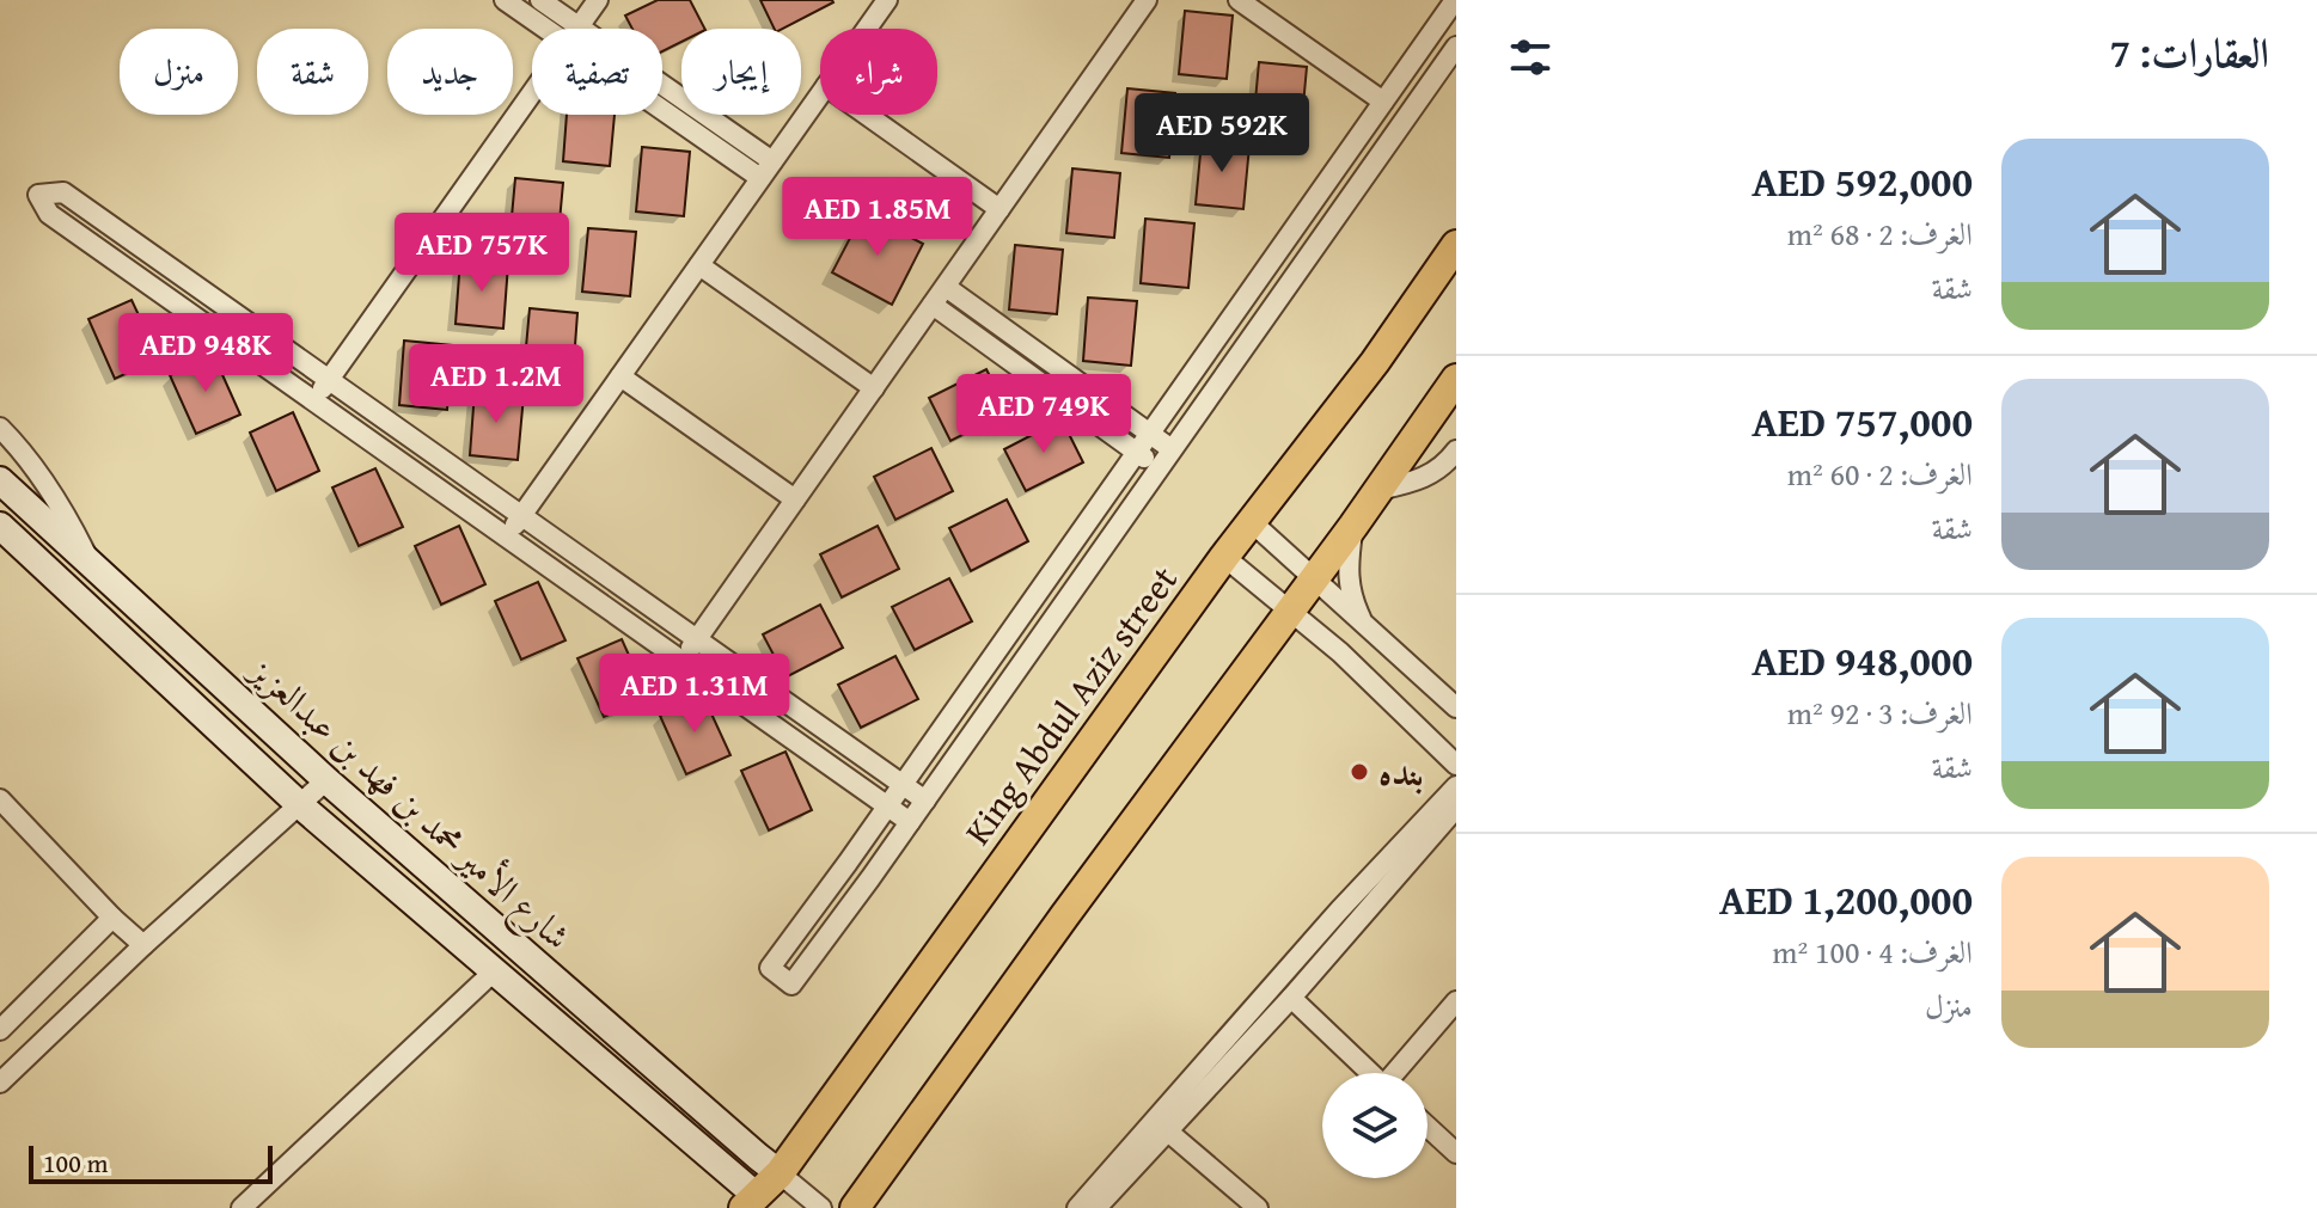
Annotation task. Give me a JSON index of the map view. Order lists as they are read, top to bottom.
{
  "streets": {
    "main road": ["King Abdul Aziz street", "شارع الأمير محمد بن فهد بن عبدالعزيز"]
  },
  "crossings": [
    ["King Abdul Aziz street", "شارع الأمير محمد بن فهد بن عبدالعزيز"]
  ],
  "places": ["بنده"],
  "scale_bar": "100 m",
  "page": {
    "heading": "العقارات: 7",
    "chip": [
      "شراء",
      "إيجار",
      "تصفية",
      "جديد",
      "شقة",
      "منزل"
    ],
    "price": [
      "AED 592K",
      "AED 1.85M",
      "AED 757K",
      "AED 948K",
      "AED 1.2M",
      "AED 749K",
      "AED 1.31M"
    ],
    "list": [
      {
        "name": "AED 592,000",
        "note": "الغرف: 2 · 68 m² · شقة"
      },
      {
        "name": "AED 757,000",
        "note": "الغرف: 2 · 60 m² · شقة"
      },
      {
        "name": "AED 948,000",
        "note": "الغرف: 3 · 92 m² · شقة"
      },
      {
        "name": "AED 1,200,000",
        "note": "الغرف: 4 · 100 m² · منزل"
      }
    ],
    "scale": "100 m"
  }
}
